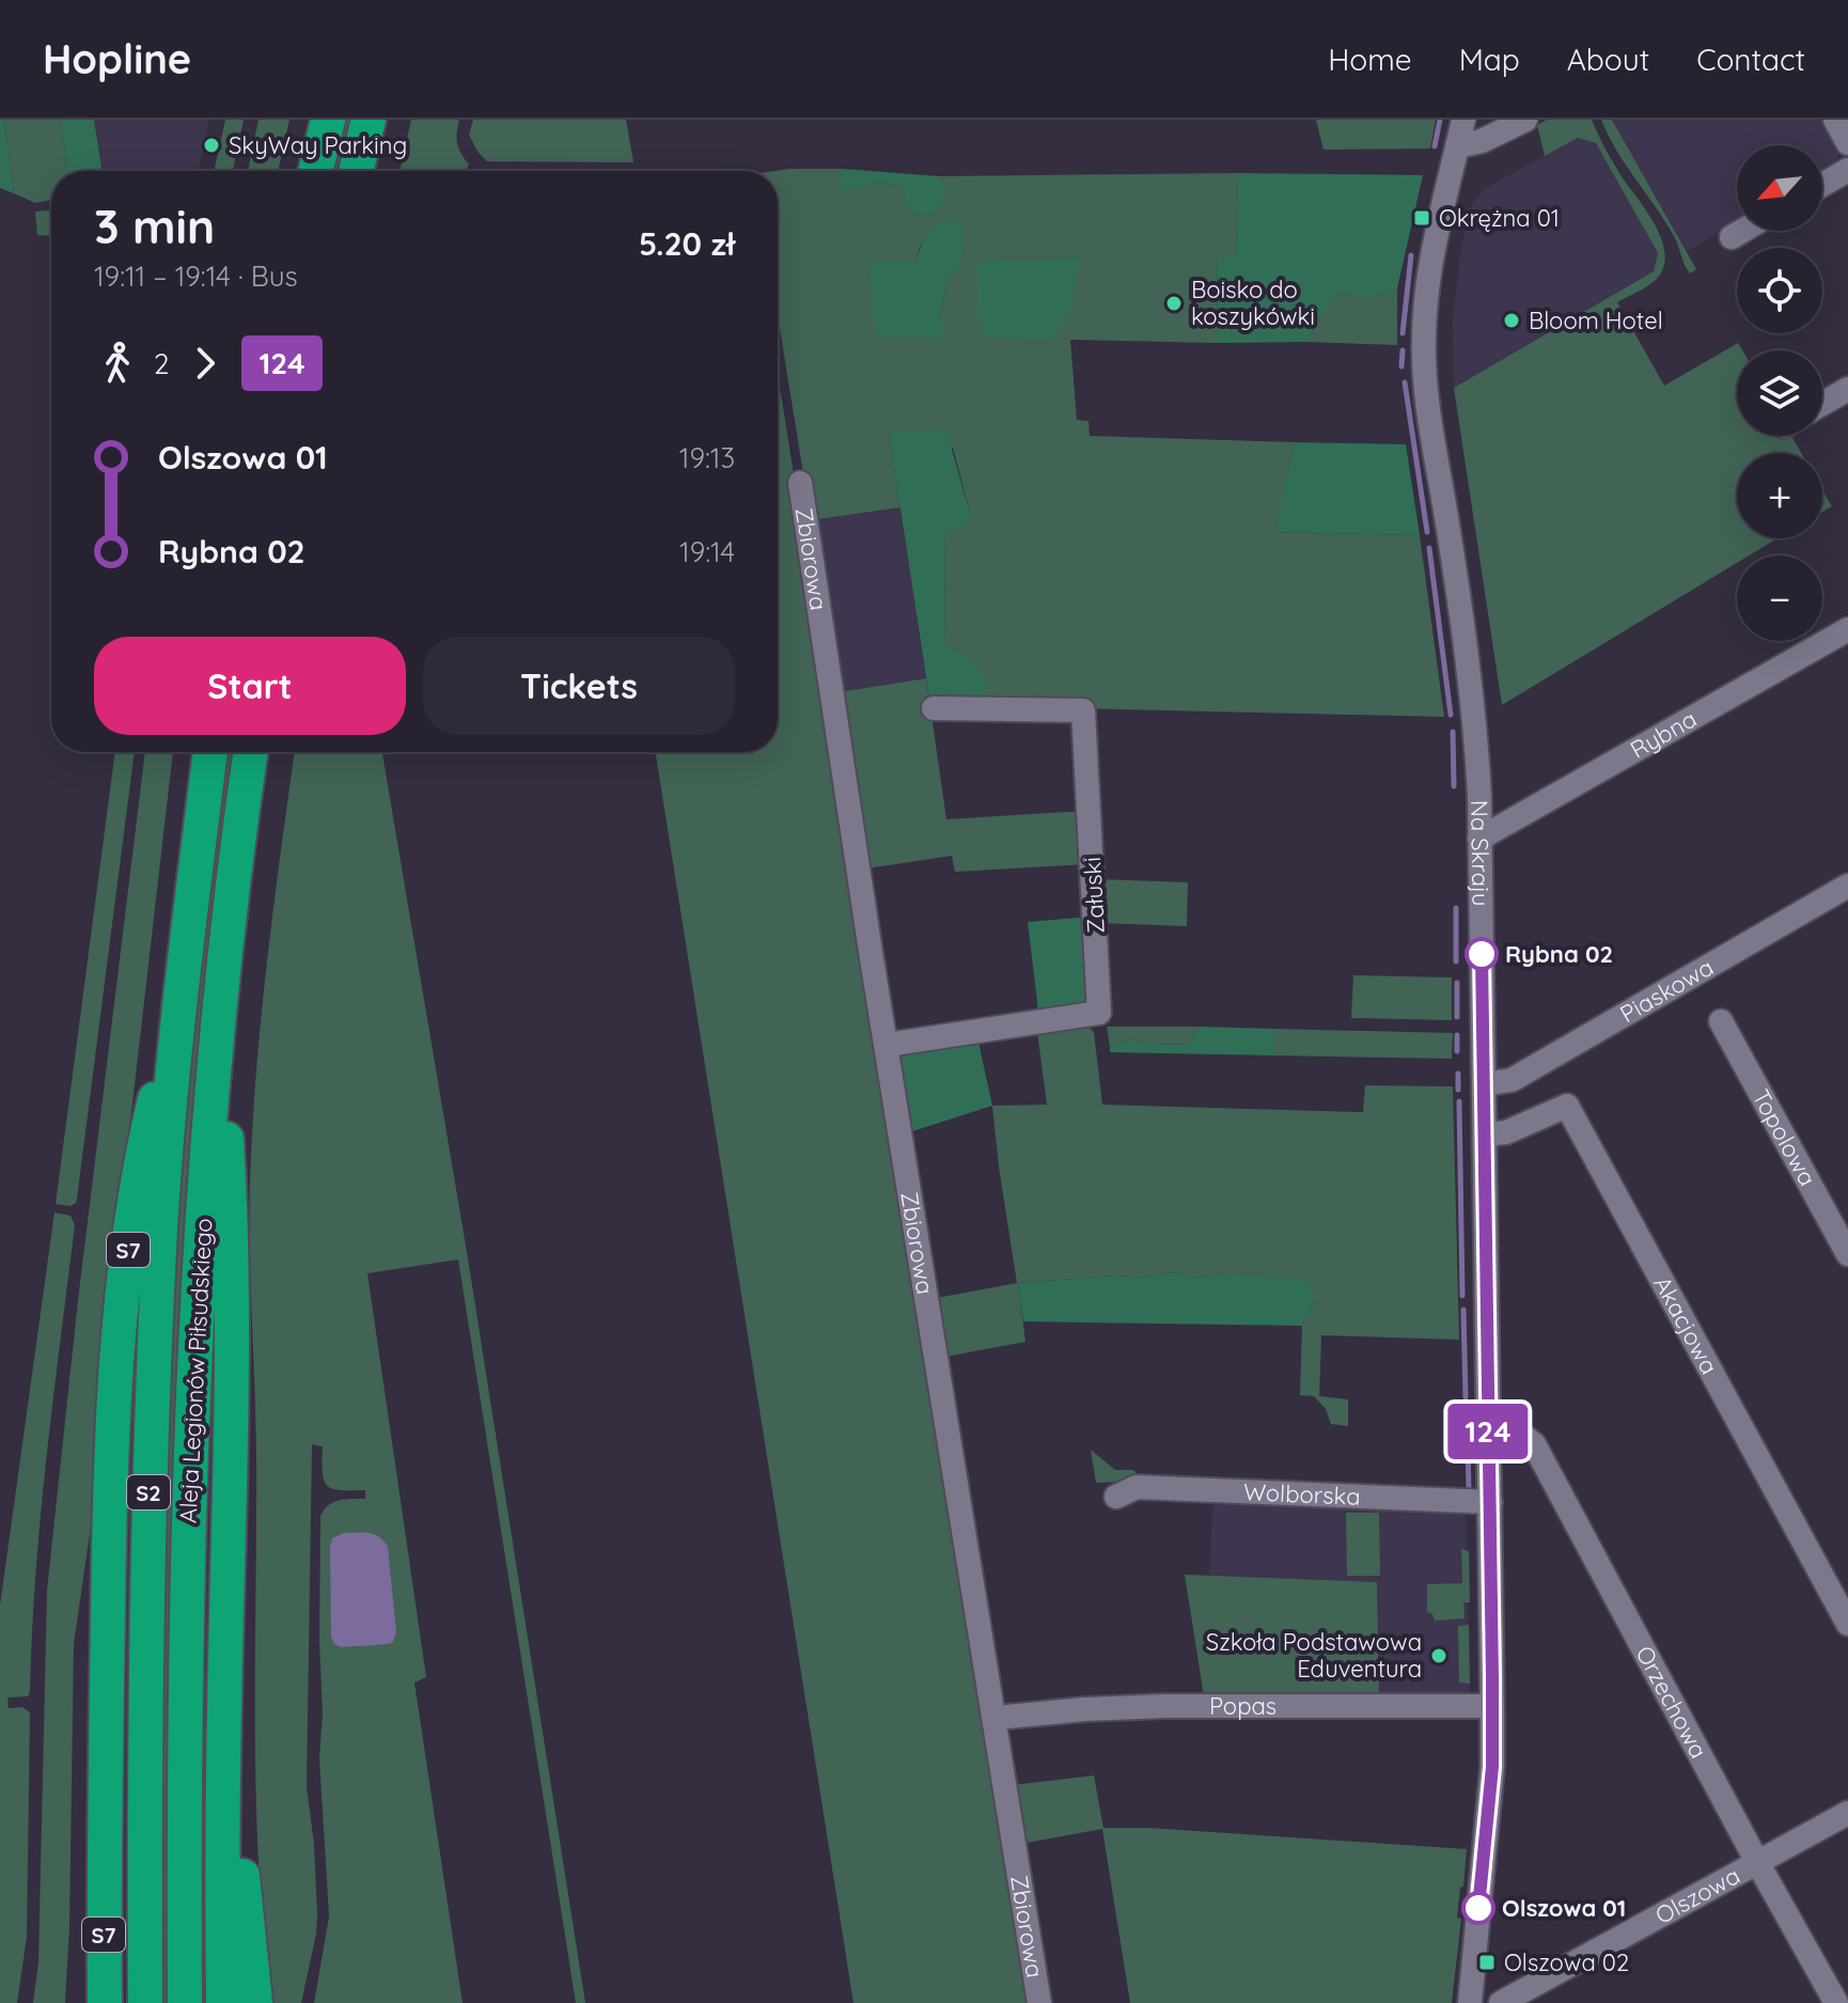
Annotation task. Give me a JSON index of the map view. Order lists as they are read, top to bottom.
{
  "streets": {
    "highway": ["S7", "Aleja Legionów Piłsudskiego", "S2"],
    "street": [
      "Zbiorowa",
      "Rybna",
      "Na Skraju",
      "Załuski",
      "Piaskowa",
      "Topolowa",
      "Akacjowa",
      "Wolborska",
      "Orzechowa",
      "Popas",
      "Olszowa"
    ]
  },
  "crossings": [
    ["Zbiorowa", "Załuski"],
    ["Zbiorowa", "Popas"],
    ["Rybna", "Na Skraju"],
    ["Na Skraju", "Piaskowa"],
    ["Na Skraju", "Akacjowa"],
    ["Na Skraju", "Wolborska"],
    ["Na Skraju", "Orzechowa"],
    ["Na Skraju", "Popas"],
    ["S7", "Aleja Legionów Piłsudskiego"],
    ["Orzechowa", "Olszowa"]
  ],
  "places": {
    "other": [
      "SkyWay Parking",
      "Boisko do koszykówki",
      "Bloom Hotel",
      "Rybna 02",
      "Szkoła Podstawowa Eduventura",
      "Olszowa 01"
    ],
    "transit": ["Okrężna 01", "Olszowa 02"]
  },
  "lines": ["bus line 124"],
  "north": "bottom left",
  "page": {
    "header": "Hopline",
    "nav": [
      "Home",
      "Map",
      "About",
      "Contact"
    ],
    "on_map": "124",
    "map_buttons": ["+", "−"],
    "heading": ["3 min", "19:11 – 19:14 · Bus", "5.20 zł"],
    "legs": ["2", "124"],
    "list": [
      {
        "name": "Olszowa 01",
        "value": "19:13"
      },
      {
        "name": "Rybna 02",
        "value": "19:14"
      }
    ],
    "buttons": ["Start", "Tickets"]
  }
}
